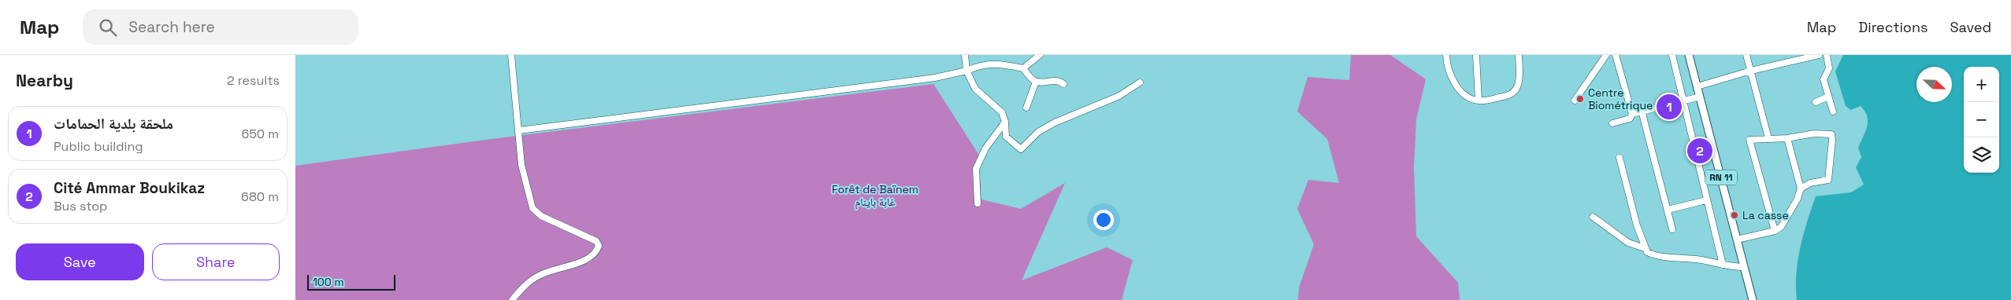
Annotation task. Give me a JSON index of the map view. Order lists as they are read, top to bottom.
{
  "streets": {
    "main road": ["RN 11"]
  },
  "parks": ["Forêt de Baïnem غابة باينام"],
  "places": ["Centre Biométrique", "La casse"],
  "scale_bar": "100 m",
  "north": "bottom right",
  "page": {
    "header": "Map",
    "search": "Search here",
    "nav": ["Map", "Directions", "Saved"],
    "heading": ["Nearby", "2 results"],
    "map_buttons": ["+", "−"],
    "pins": ["1", "2"],
    "list": [
      {
        "mark": "1",
        "name": "ملحقة بلدية الحمامات",
        "note": "Public building",
        "value": "650 m"
      },
      {
        "mark": "2",
        "name": "Cité Ammar Boukikaz",
        "note": "Bus stop",
        "value": "680 m"
      }
    ],
    "buttons": ["Save", "Share"],
    "scale": "100 m"
  }
}
